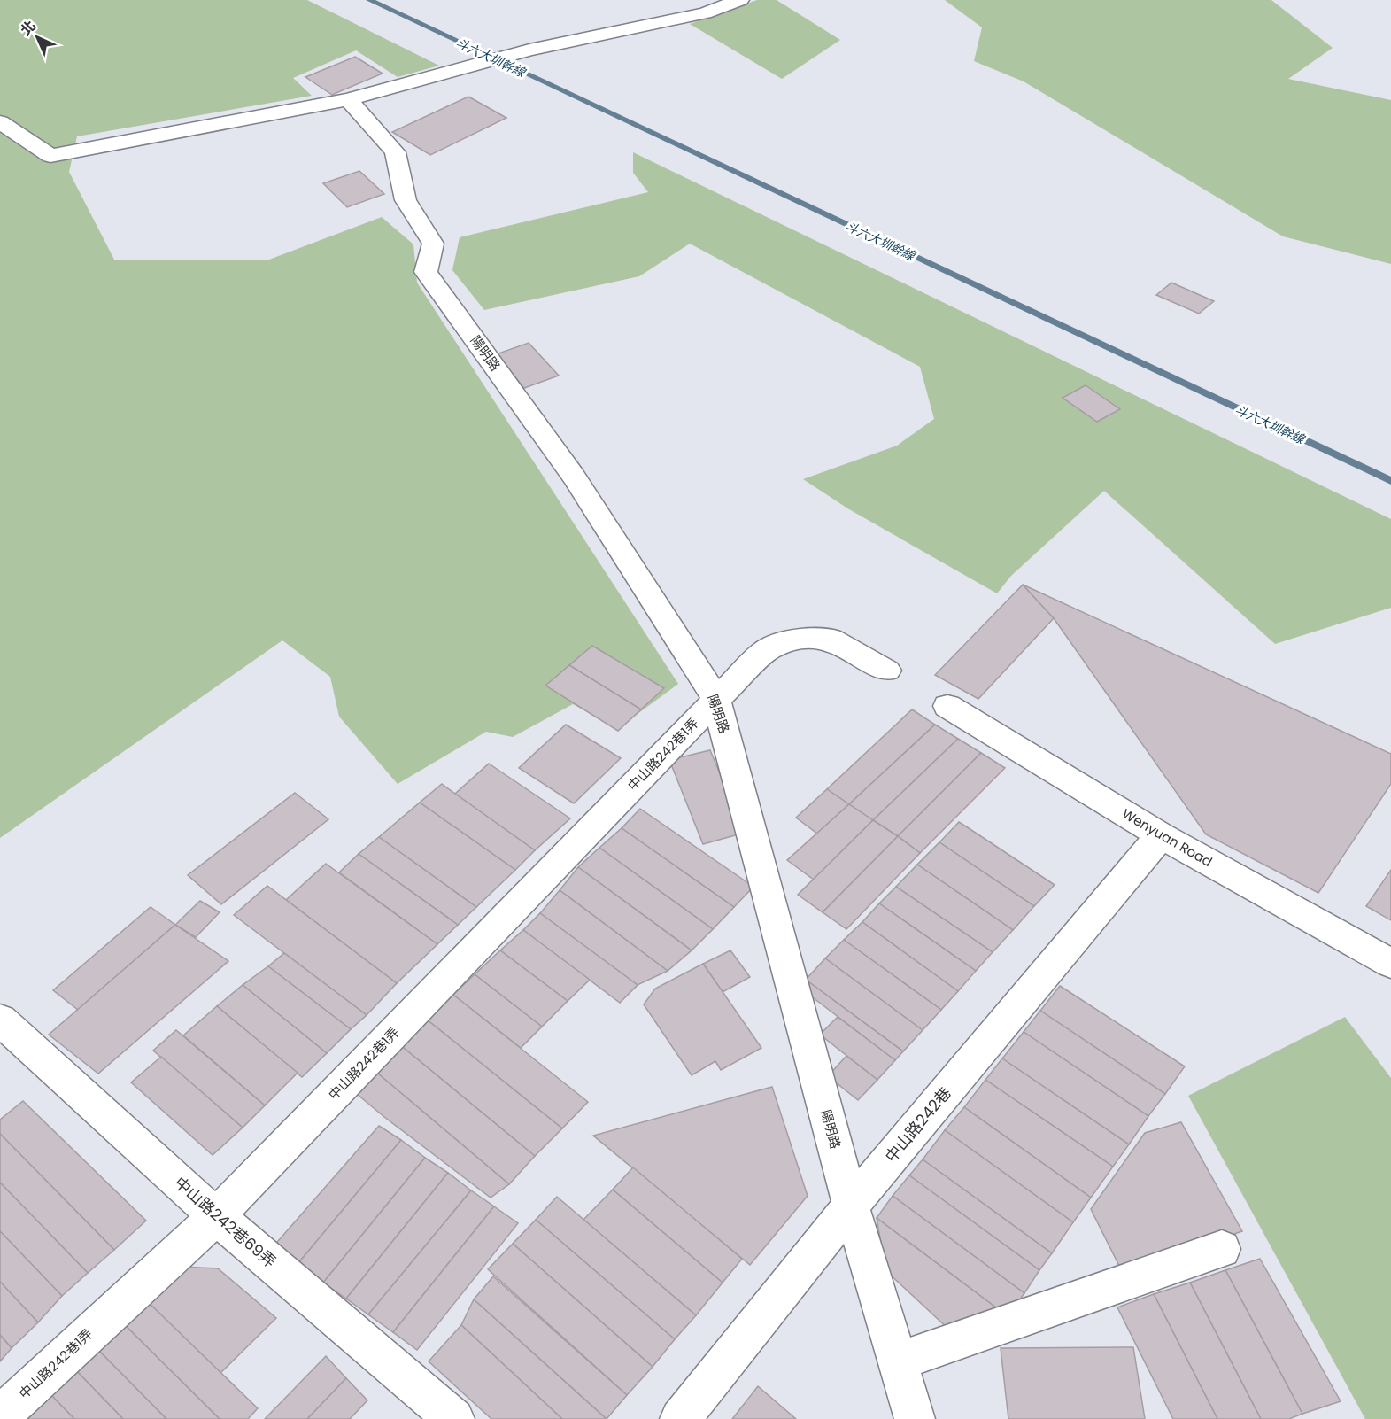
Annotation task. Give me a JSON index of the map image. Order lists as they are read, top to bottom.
{
  "streets": {
    "street": [
      "陽明路",
      "中山路242巷1弄",
      "Wenyuan Road",
      "中山路242巷",
      "中山路242巷69弄"
    ]
  },
  "crossings": [
    ["陽明路", "中山路242巷1弄"],
    ["陽明路", "中山路242巷"],
    ["中山路242巷1弄", "中山路242巷69弄"],
    ["Wenyuan Road", "中山路242巷"]
  ],
  "water": ["斗六大圳幹線"],
  "north": "top left"
}
